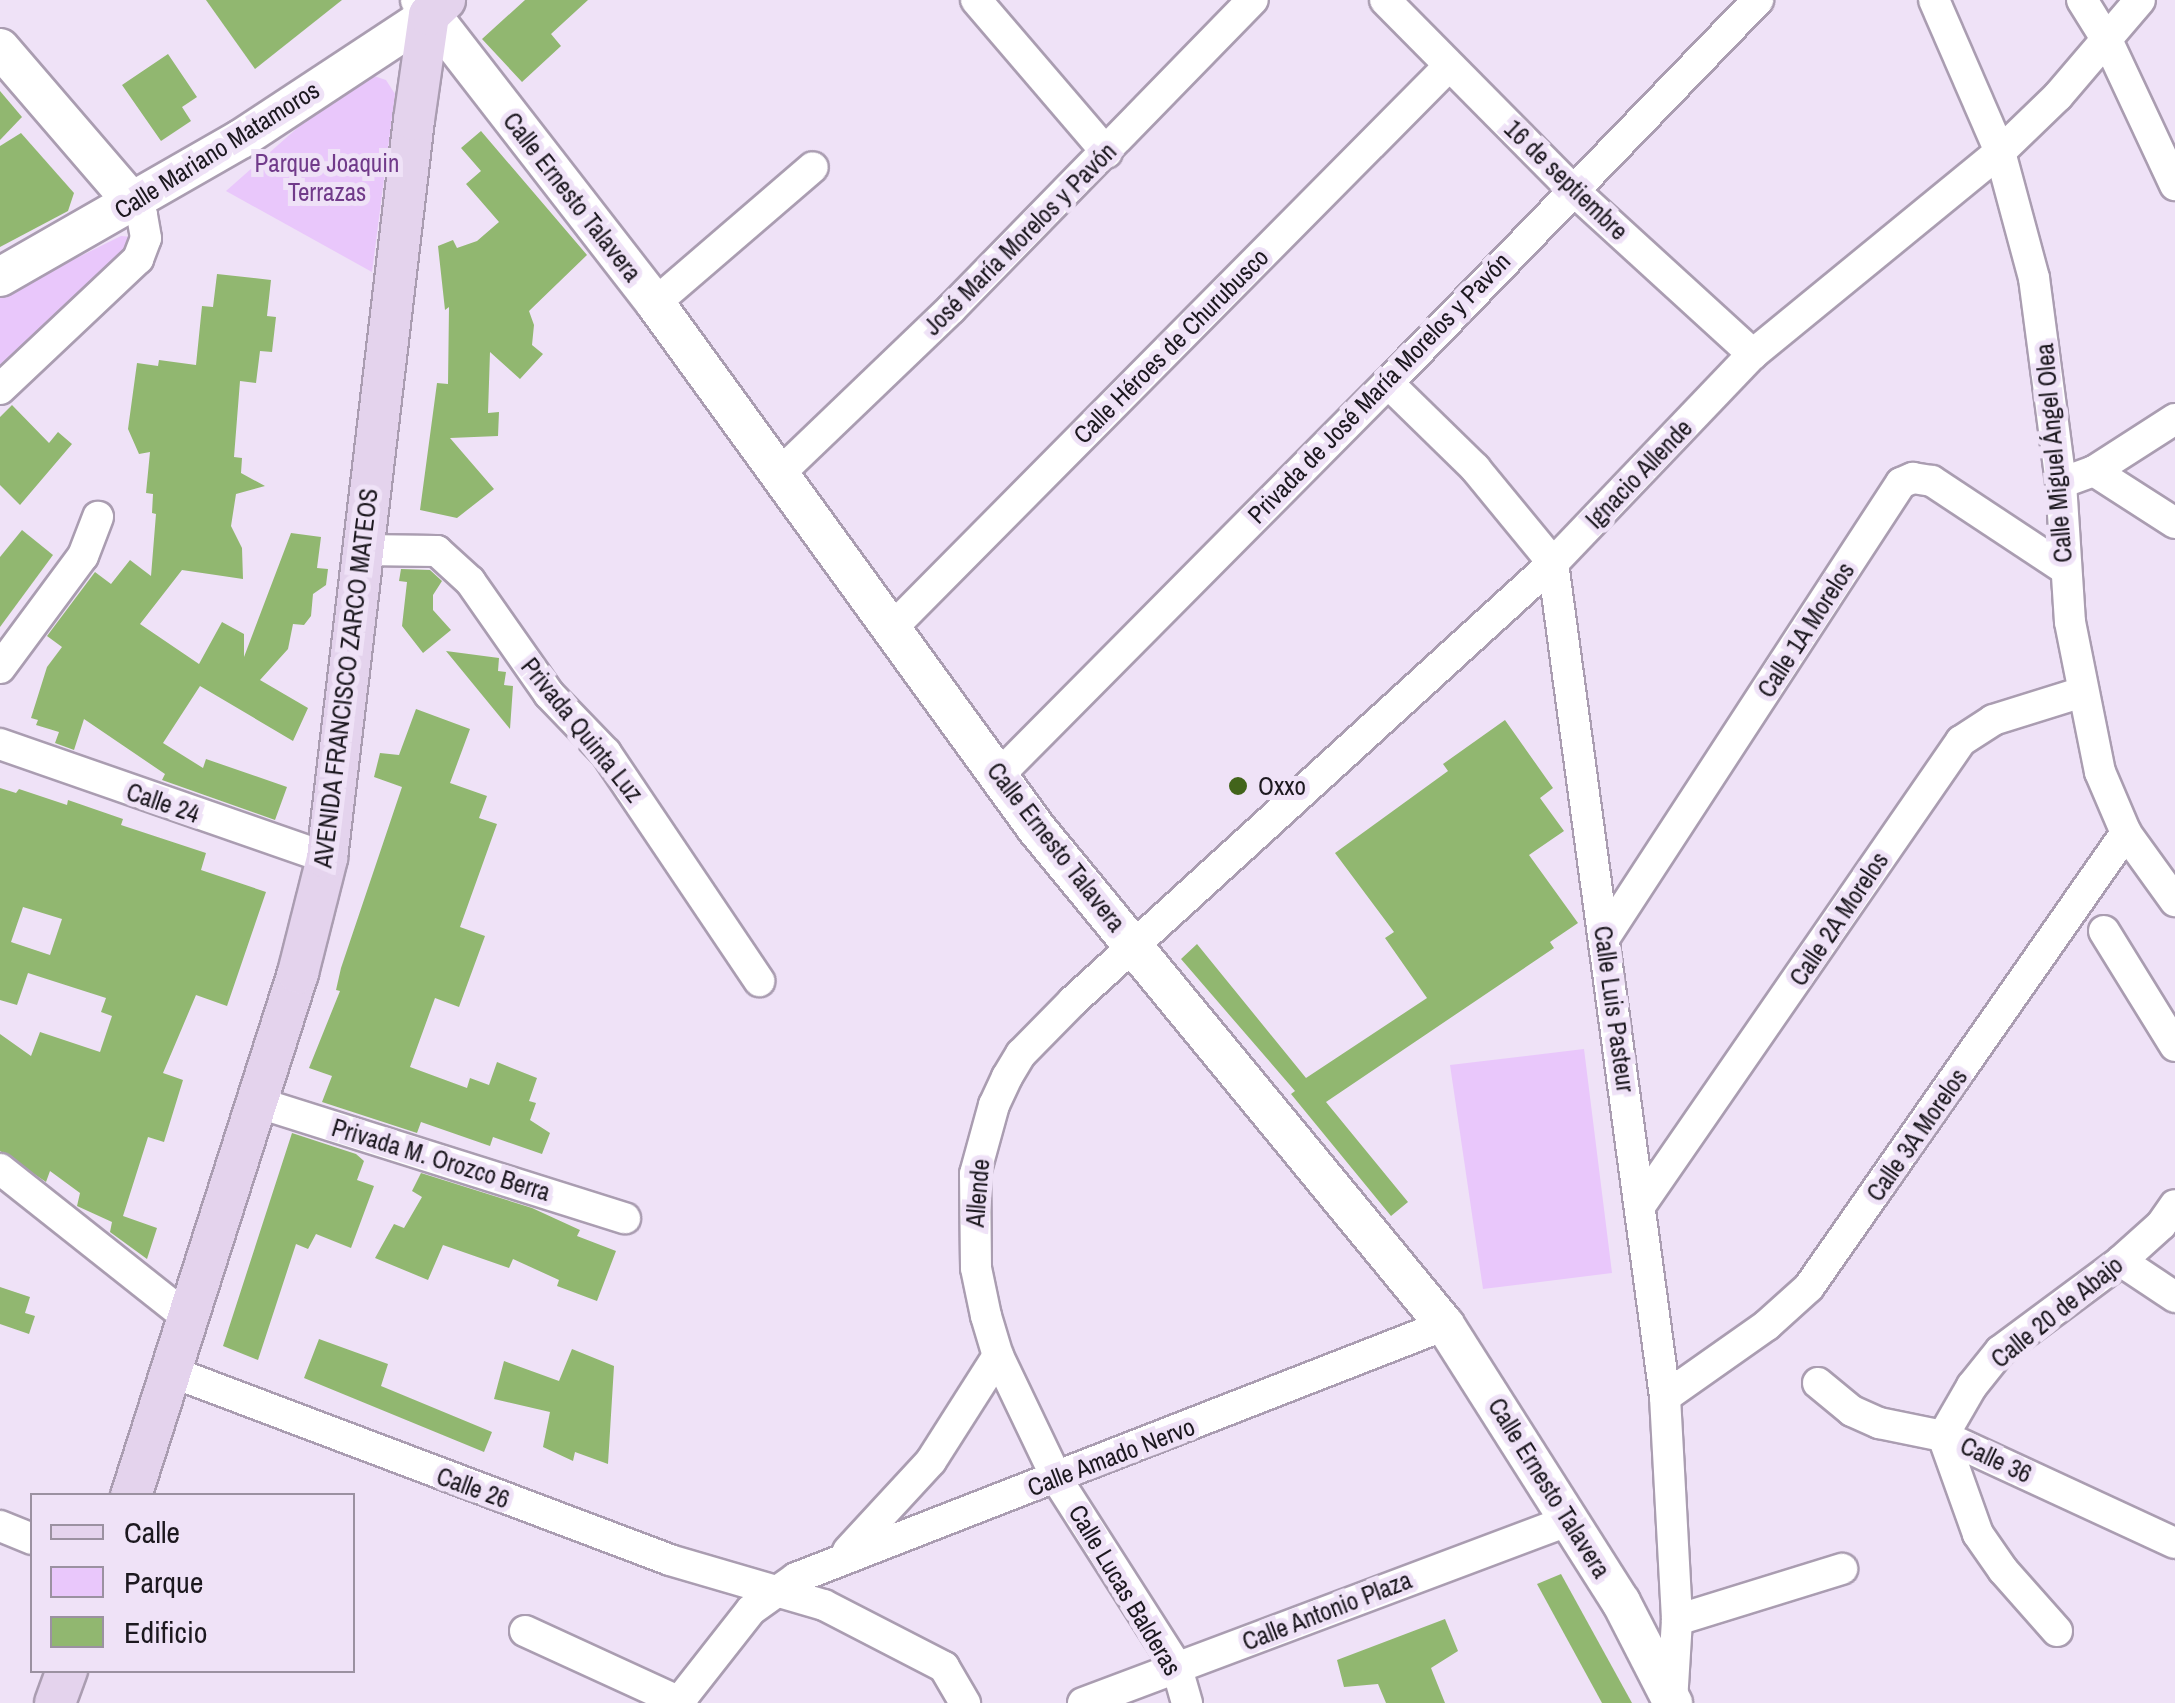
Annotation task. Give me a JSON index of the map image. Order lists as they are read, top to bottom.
{
  "streets": {
    "main road": ["AVENIDA FRANCISCO ZARCO MATEOS"],
    "street": [
      "Calle Mariano Matamoros",
      "16 de septiembre",
      "Calle Ernesto Talavera",
      "José María Morelos y Pavón",
      "Calle Héroes de Churubusco",
      "Privada de José María Morelos y Pavón",
      "Calle Miguel Ángel Olea",
      "Ignacio Allende",
      "Calle 1A Morelos",
      "Privada Quinta Luz",
      "Calle 24",
      "Calle 2A Morelos",
      "Calle Luis Pasteur",
      "Calle 3A Morelos",
      "Privada M. Orozco Berra",
      "Allende",
      "Calle 20 de Abajo",
      "Calle Amado Nervo",
      "Calle 36",
      "Calle 26",
      "Calle Lucas Balderas",
      "Calle Antonio Plaza"
    ]
  },
  "crossings": [
    ["Calle Mariano Matamoros", "Calle Ernesto Talavera"],
    ["Calle Mariano Matamoros", "AVENIDA FRANCISCO ZARCO MATEOS"],
    ["16 de septiembre", "Calle Héroes de Churubusco"],
    ["16 de septiembre", "Privada de José María Morelos y Pavón"],
    ["16 de septiembre", "Ignacio Allende"],
    ["Calle Ernesto Talavera", "José María Morelos y Pavón"],
    ["Calle Ernesto Talavera", "Calle Héroes de Churubusco"],
    ["Calle Ernesto Talavera", "Privada de José María Morelos y Pavón"],
    ["Calle Ernesto Talavera", "Ignacio Allende"],
    ["Calle Ernesto Talavera", "AVENIDA FRANCISCO ZARCO MATEOS"],
    ["Calle Ernesto Talavera", "Calle Luis Pasteur"],
    ["Calle Ernesto Talavera", "Allende"],
    ["Calle Ernesto Talavera", "Calle Amado Nervo"],
    ["Calle Ernesto Talavera", "Calle Antonio Plaza"],
    ["Calle Miguel Ángel Olea", "Ignacio Allende"],
    ["Calle Miguel Ángel Olea", "Calle 1A Morelos"],
    ["Calle Miguel Ángel Olea", "Calle 2A Morelos"],
    ["Calle Miguel Ángel Olea", "Calle 3A Morelos"],
    ["Ignacio Allende", "Calle Luis Pasteur"],
    ["Ignacio Allende", "Allende"],
    ["Calle 1A Morelos", "Calle Luis Pasteur"],
    ["AVENIDA FRANCISCO ZARCO MATEOS", "Privada Quinta Luz"],
    ["AVENIDA FRANCISCO ZARCO MATEOS", "Calle 24"],
    ["AVENIDA FRANCISCO ZARCO MATEOS", "Privada M. Orozco Berra"],
    ["AVENIDA FRANCISCO ZARCO MATEOS", "Calle 26"],
    ["Calle 2A Morelos", "Calle Luis Pasteur"],
    ["Calle Luis Pasteur", "Calle 3A Morelos"],
    ["Allende", "Calle Amado Nervo"],
    ["Allende", "Calle Lucas Balderas"],
    ["Calle 20 de Abajo", "Calle 36"],
    ["Calle Amado Nervo", "Calle 26"],
    ["Calle Amado Nervo", "Calle Lucas Balderas"],
    ["Calle Lucas Balderas", "Calle Antonio Plaza"]
  ],
  "parks": ["Parque Joaquin Terrazas"],
  "places": ["Oxxo"],
  "legend": ["Calle", "Parque", "Edificio"]
}
